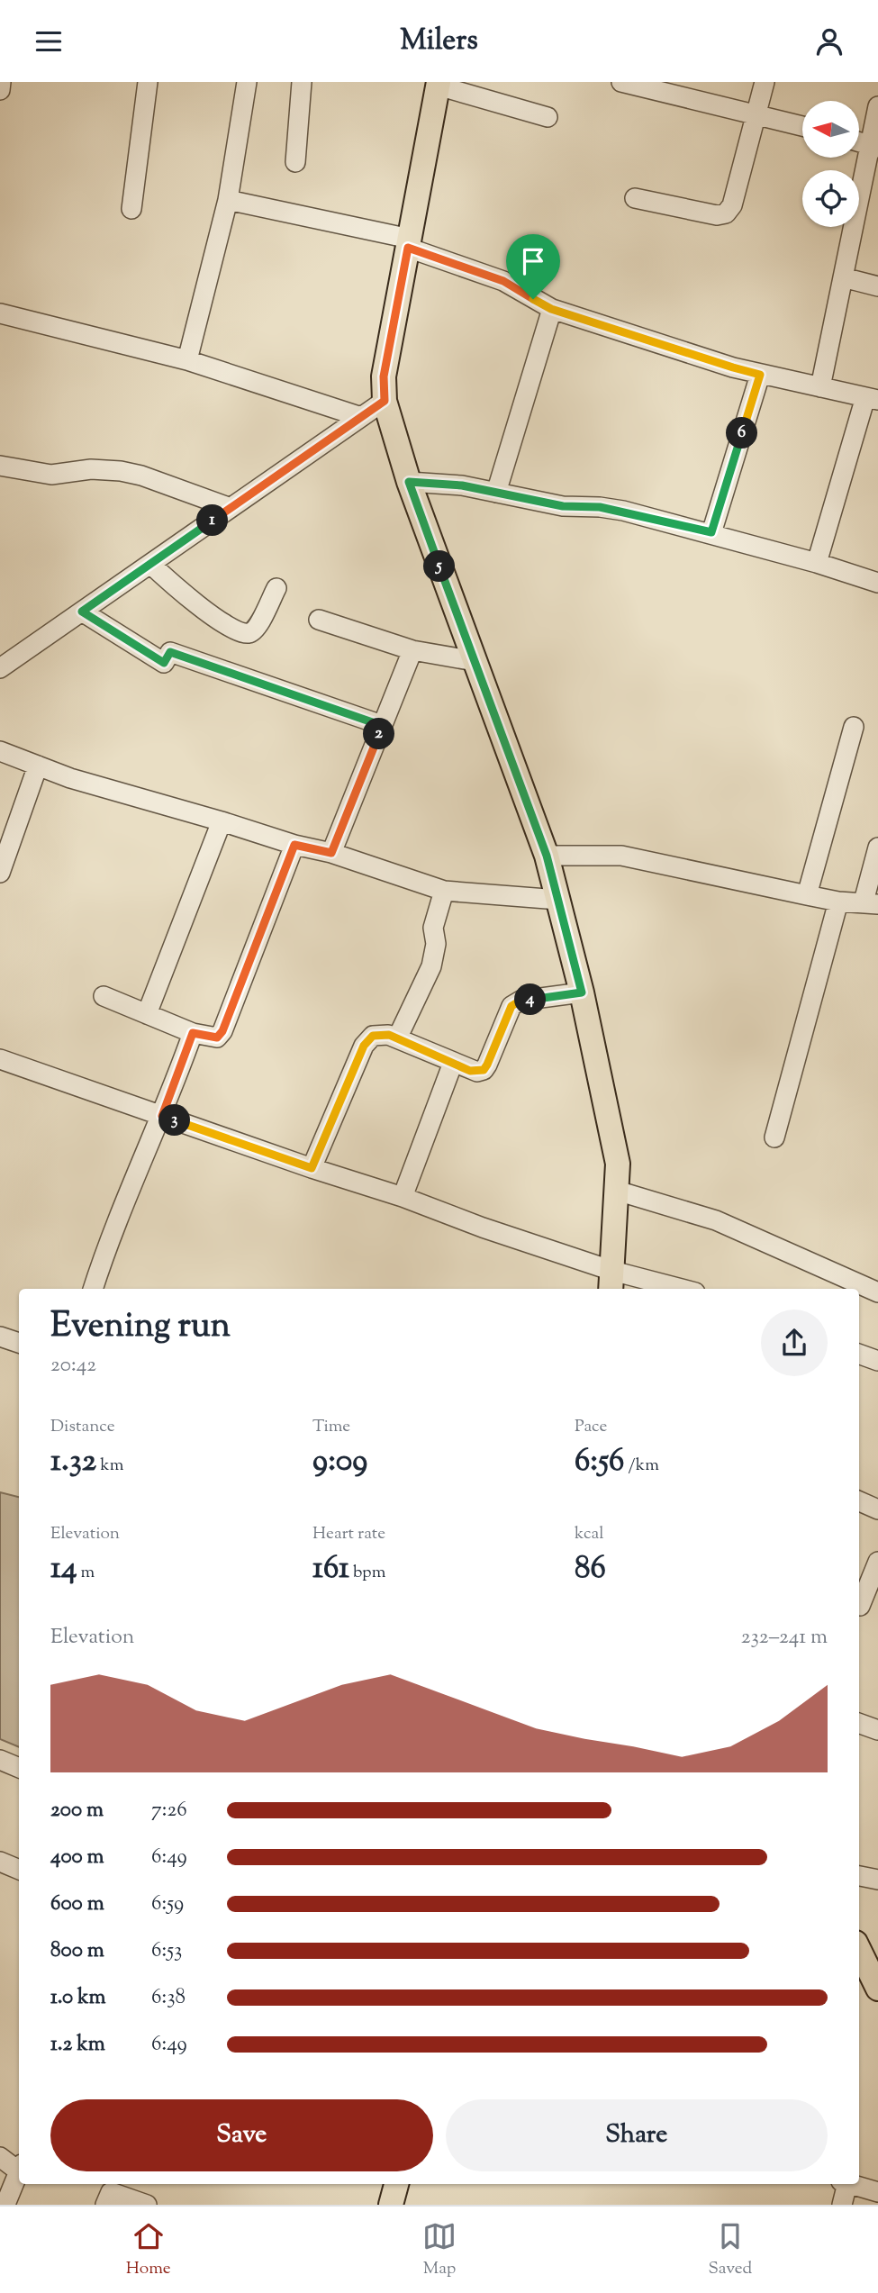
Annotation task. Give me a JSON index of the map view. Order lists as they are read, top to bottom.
{
  "north": "left",
  "page": {
    "header": "Milers",
    "pins": [
      "6",
      "1",
      "5",
      "2",
      "4",
      "3"
    ],
    "heading": ["Evening run", "20:42"],
    "stats": [
      ["Distance", "1.32 km"],
      ["Time", "9:09"],
      ["Pace", "6:56 /km"],
      ["Elevation", "14 m"],
      ["Heart rate", "161 bpm"],
      ["kcal", "86"]
    ],
    "chart": ["Elevation", "232–241 m"],
    "list": [
      {
        "name": "200 m",
        "note": "7:26"
      },
      {
        "name": "400 m",
        "note": "6:49"
      },
      {
        "name": "600 m",
        "note": "6:59"
      },
      {
        "name": "800 m",
        "note": "6:53"
      },
      {
        "name": "1.0 km",
        "note": "6:38"
      },
      {
        "name": "1.2 km",
        "note": "6:49"
      }
    ],
    "buttons": ["Save", "Share"],
    "tabs": ["Home", "Map", "Saved"]
  }
}
